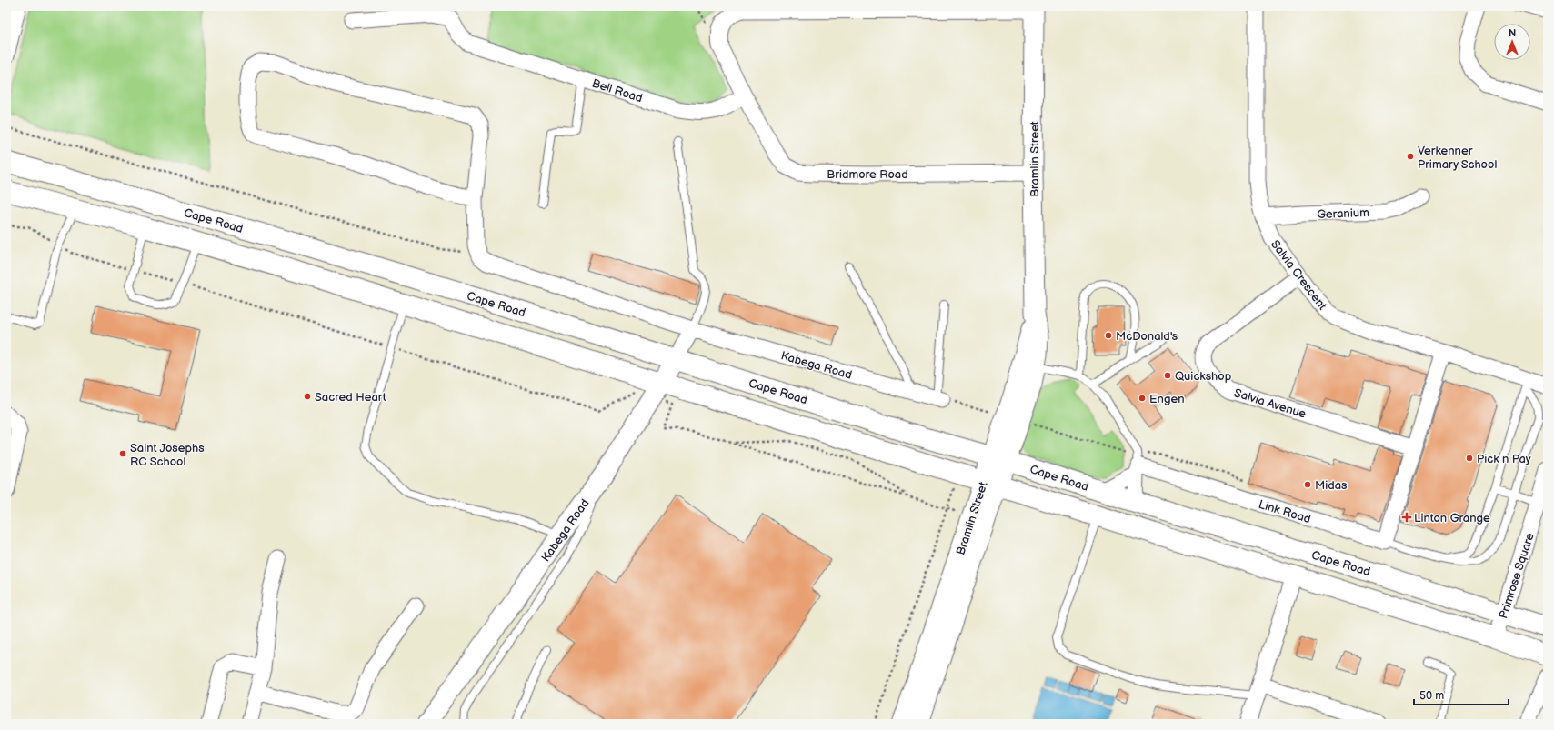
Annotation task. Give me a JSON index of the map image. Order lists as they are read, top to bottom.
{
  "streets": {
    "main road": ["Bramlin Street", "Cape Road"],
    "street": [
      "Bell Road",
      "Bridmore Road",
      "Geranium",
      "Salvia Crescent",
      "Kabega Road",
      "Salvia Avenue",
      "Link Road",
      "Primrose Square"
    ]
  },
  "crossings": [
    ["Bell Road", "Bridmore Road"],
    ["Bramlin Street", "Bridmore Road"],
    ["Bramlin Street", "Cape Road"],
    ["Geranium", "Salvia Crescent"],
    ["Cape Road", "Kabega Road"],
    ["Cape Road", "Primrose Square"],
    ["Salvia Crescent", "Salvia Avenue"],
    ["Salvia Crescent", "Link Road"]
  ],
  "places": {
    "other": [
      "Verkenner Primary School",
      "McDonald's",
      "Quickshop",
      "Sacred Heart",
      "Engen",
      "Saint Josephs RC School",
      "Pick n Pay",
      "Midas"
    ],
    "health": ["Linton Grange"]
  },
  "scale_bar": "50 m",
  "north": "top"
}
